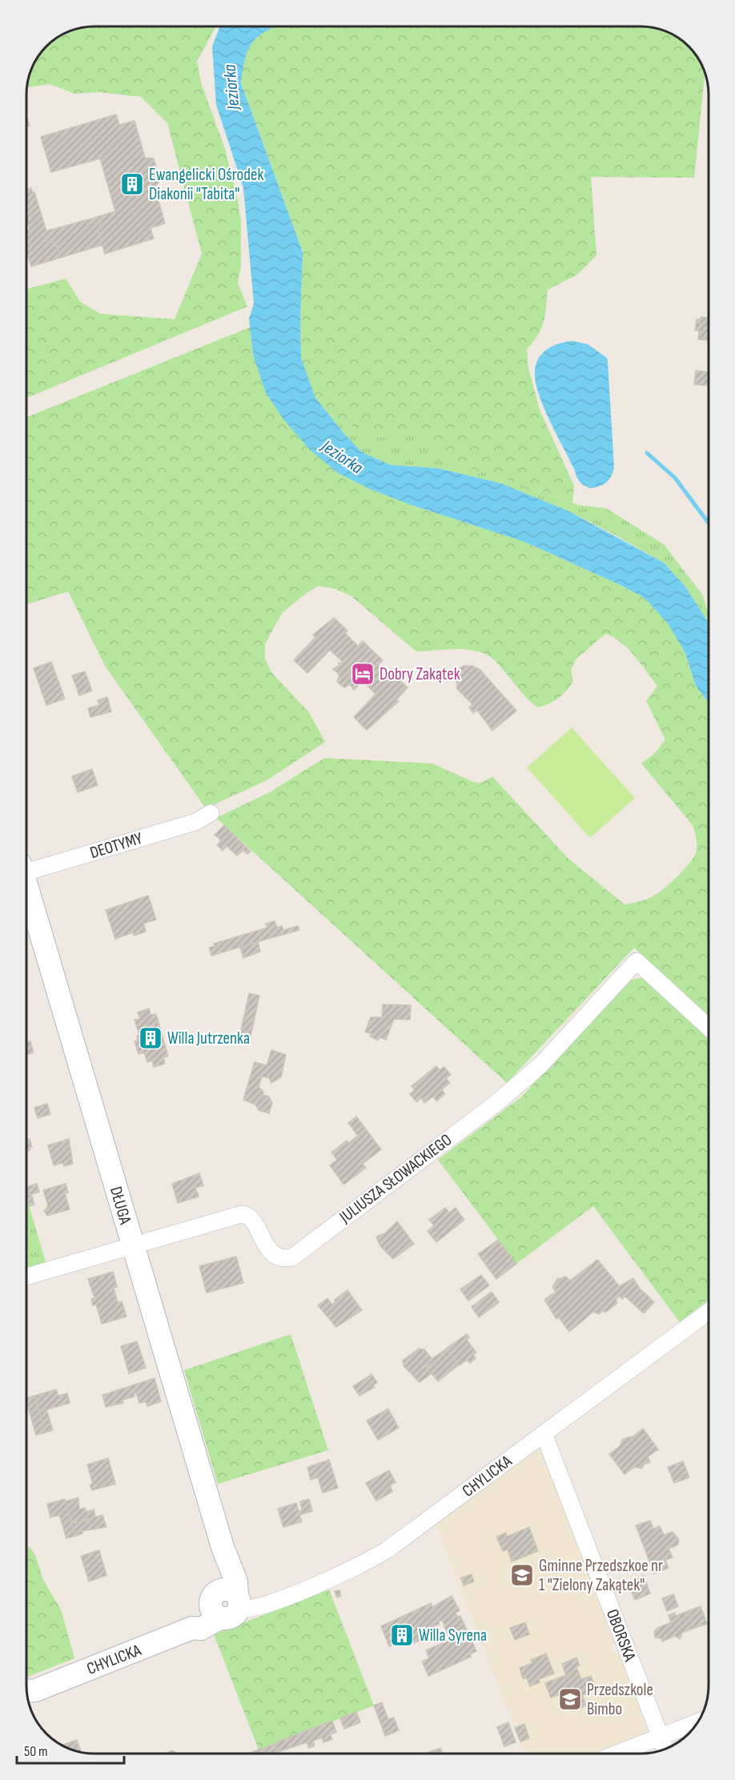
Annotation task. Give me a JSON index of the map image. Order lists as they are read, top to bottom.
{
  "streets": {
    "street": [
      "DEOTYMY",
      "JULIUSZA SŁOWACKIEGO",
      "DŁUGA",
      "CHYLICKA",
      "OBORSKA"
    ]
  },
  "crossings": [
    ["JULIUSZA SŁOWACKIEGO", "DŁUGA"],
    ["DŁUGA", "CHYLICKA"],
    ["CHYLICKA", "OBORSKA"]
  ],
  "water": ["Jeziorka"],
  "places": {
    "building": ["Ewangelicki Ośrodek Diakonii \"Tabita\"", "Willa Jutrzenka", "Willa Syrena"],
    "hotel": ["Dobry Zakątek"],
    "school or university": ["Gminne Przedszkoe nr 1 \"Zielony Zakątek\"", "Przedszkole Bimbo"]
  },
  "scale_bar": "50 m"
}
